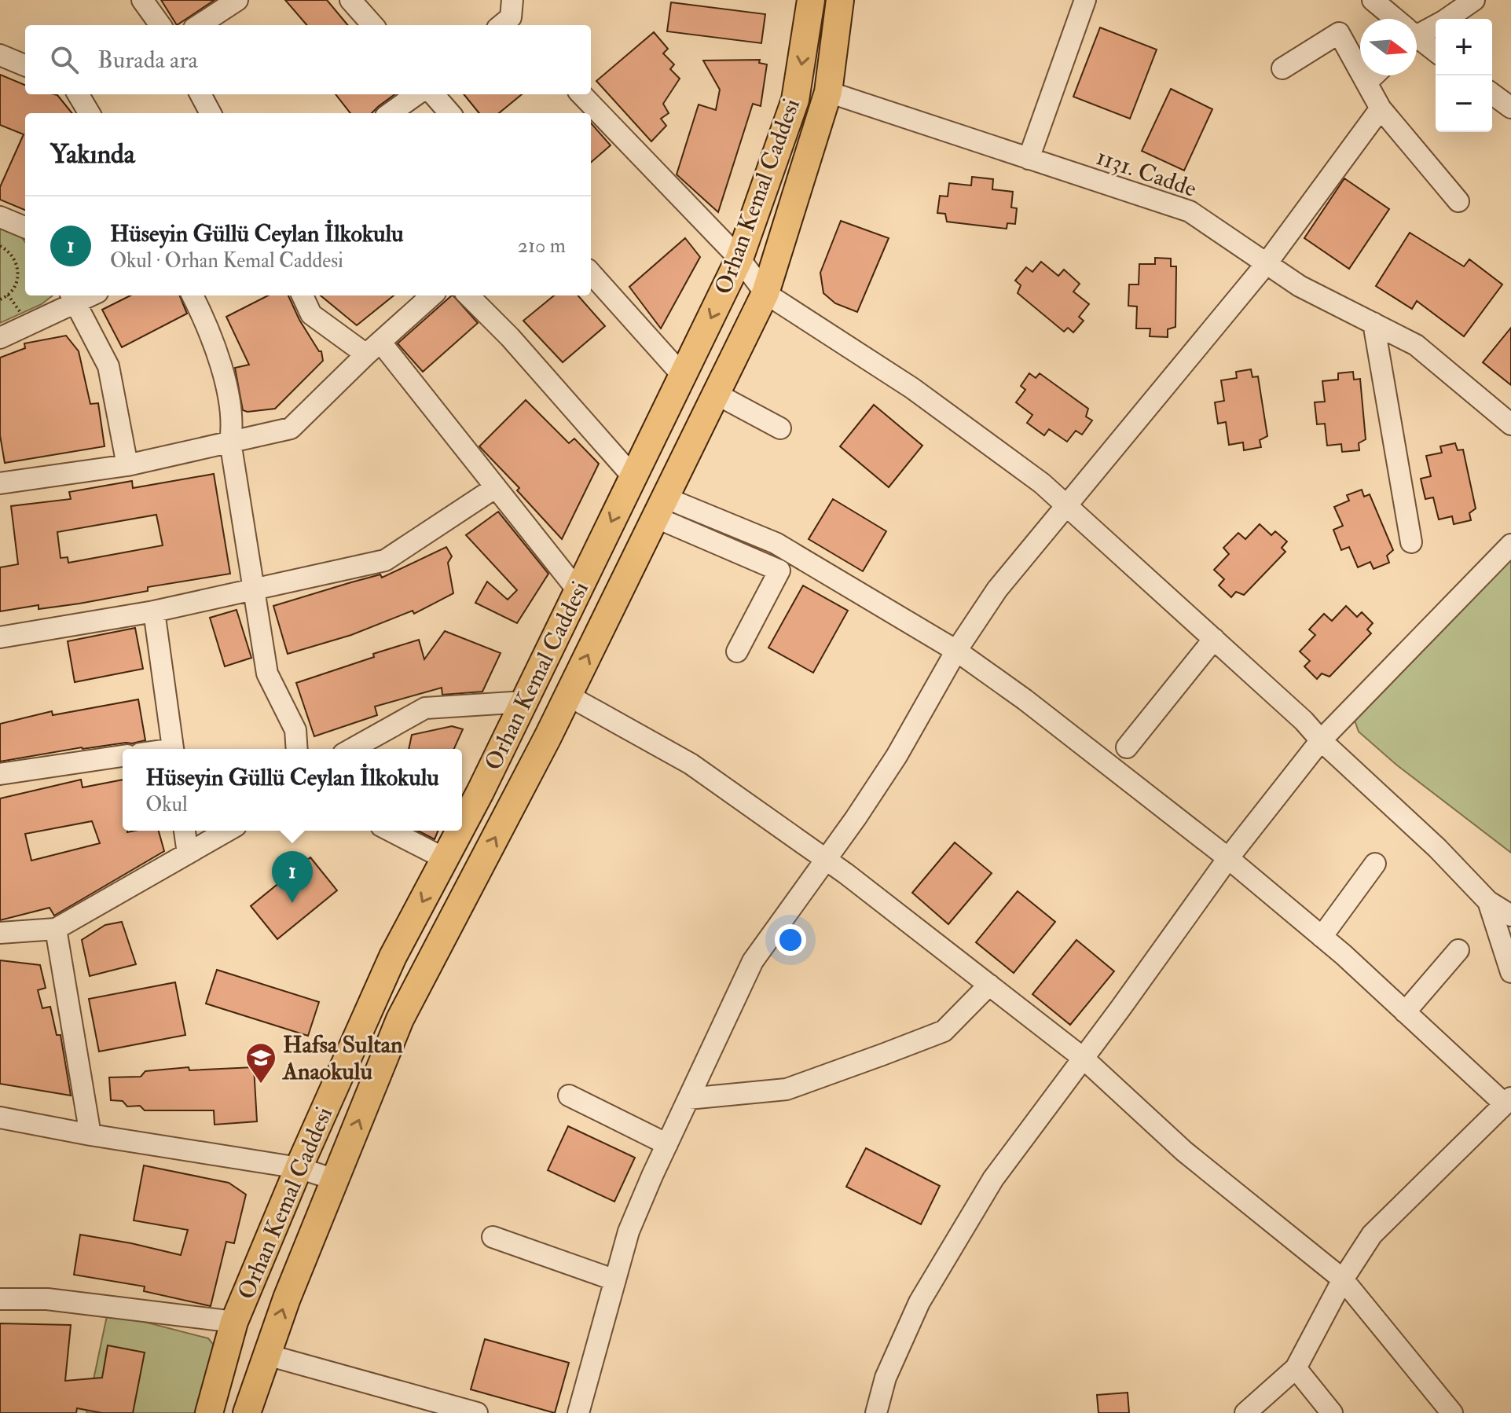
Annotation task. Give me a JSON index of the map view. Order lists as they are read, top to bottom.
{
  "streets": {
    "main road": ["Orhan Kemal Caddesi"],
    "street": ["1131. Cadde"]
  },
  "crossings": [
    ["1131. Cadde", "Orhan Kemal Caddesi"]
  ],
  "places": {
    "school or university": ["Hafsa Sultan Anaokulu"]
  },
  "north": "right",
  "page": {
    "map_buttons": ["+", "−"],
    "search": "Burada ara",
    "heading": "Yakında",
    "list": [
      {
        "mark": "1",
        "name": "Hüseyin Güllü Ceylan İlkokulu",
        "note": "Okul · Orhan Kemal Caddesi",
        "value": "210 m"
      }
    ],
    "popup": ["Hüseyin Güllü Ceylan İlkokulu", "Okul"],
    "pins": "1"
  }
}
